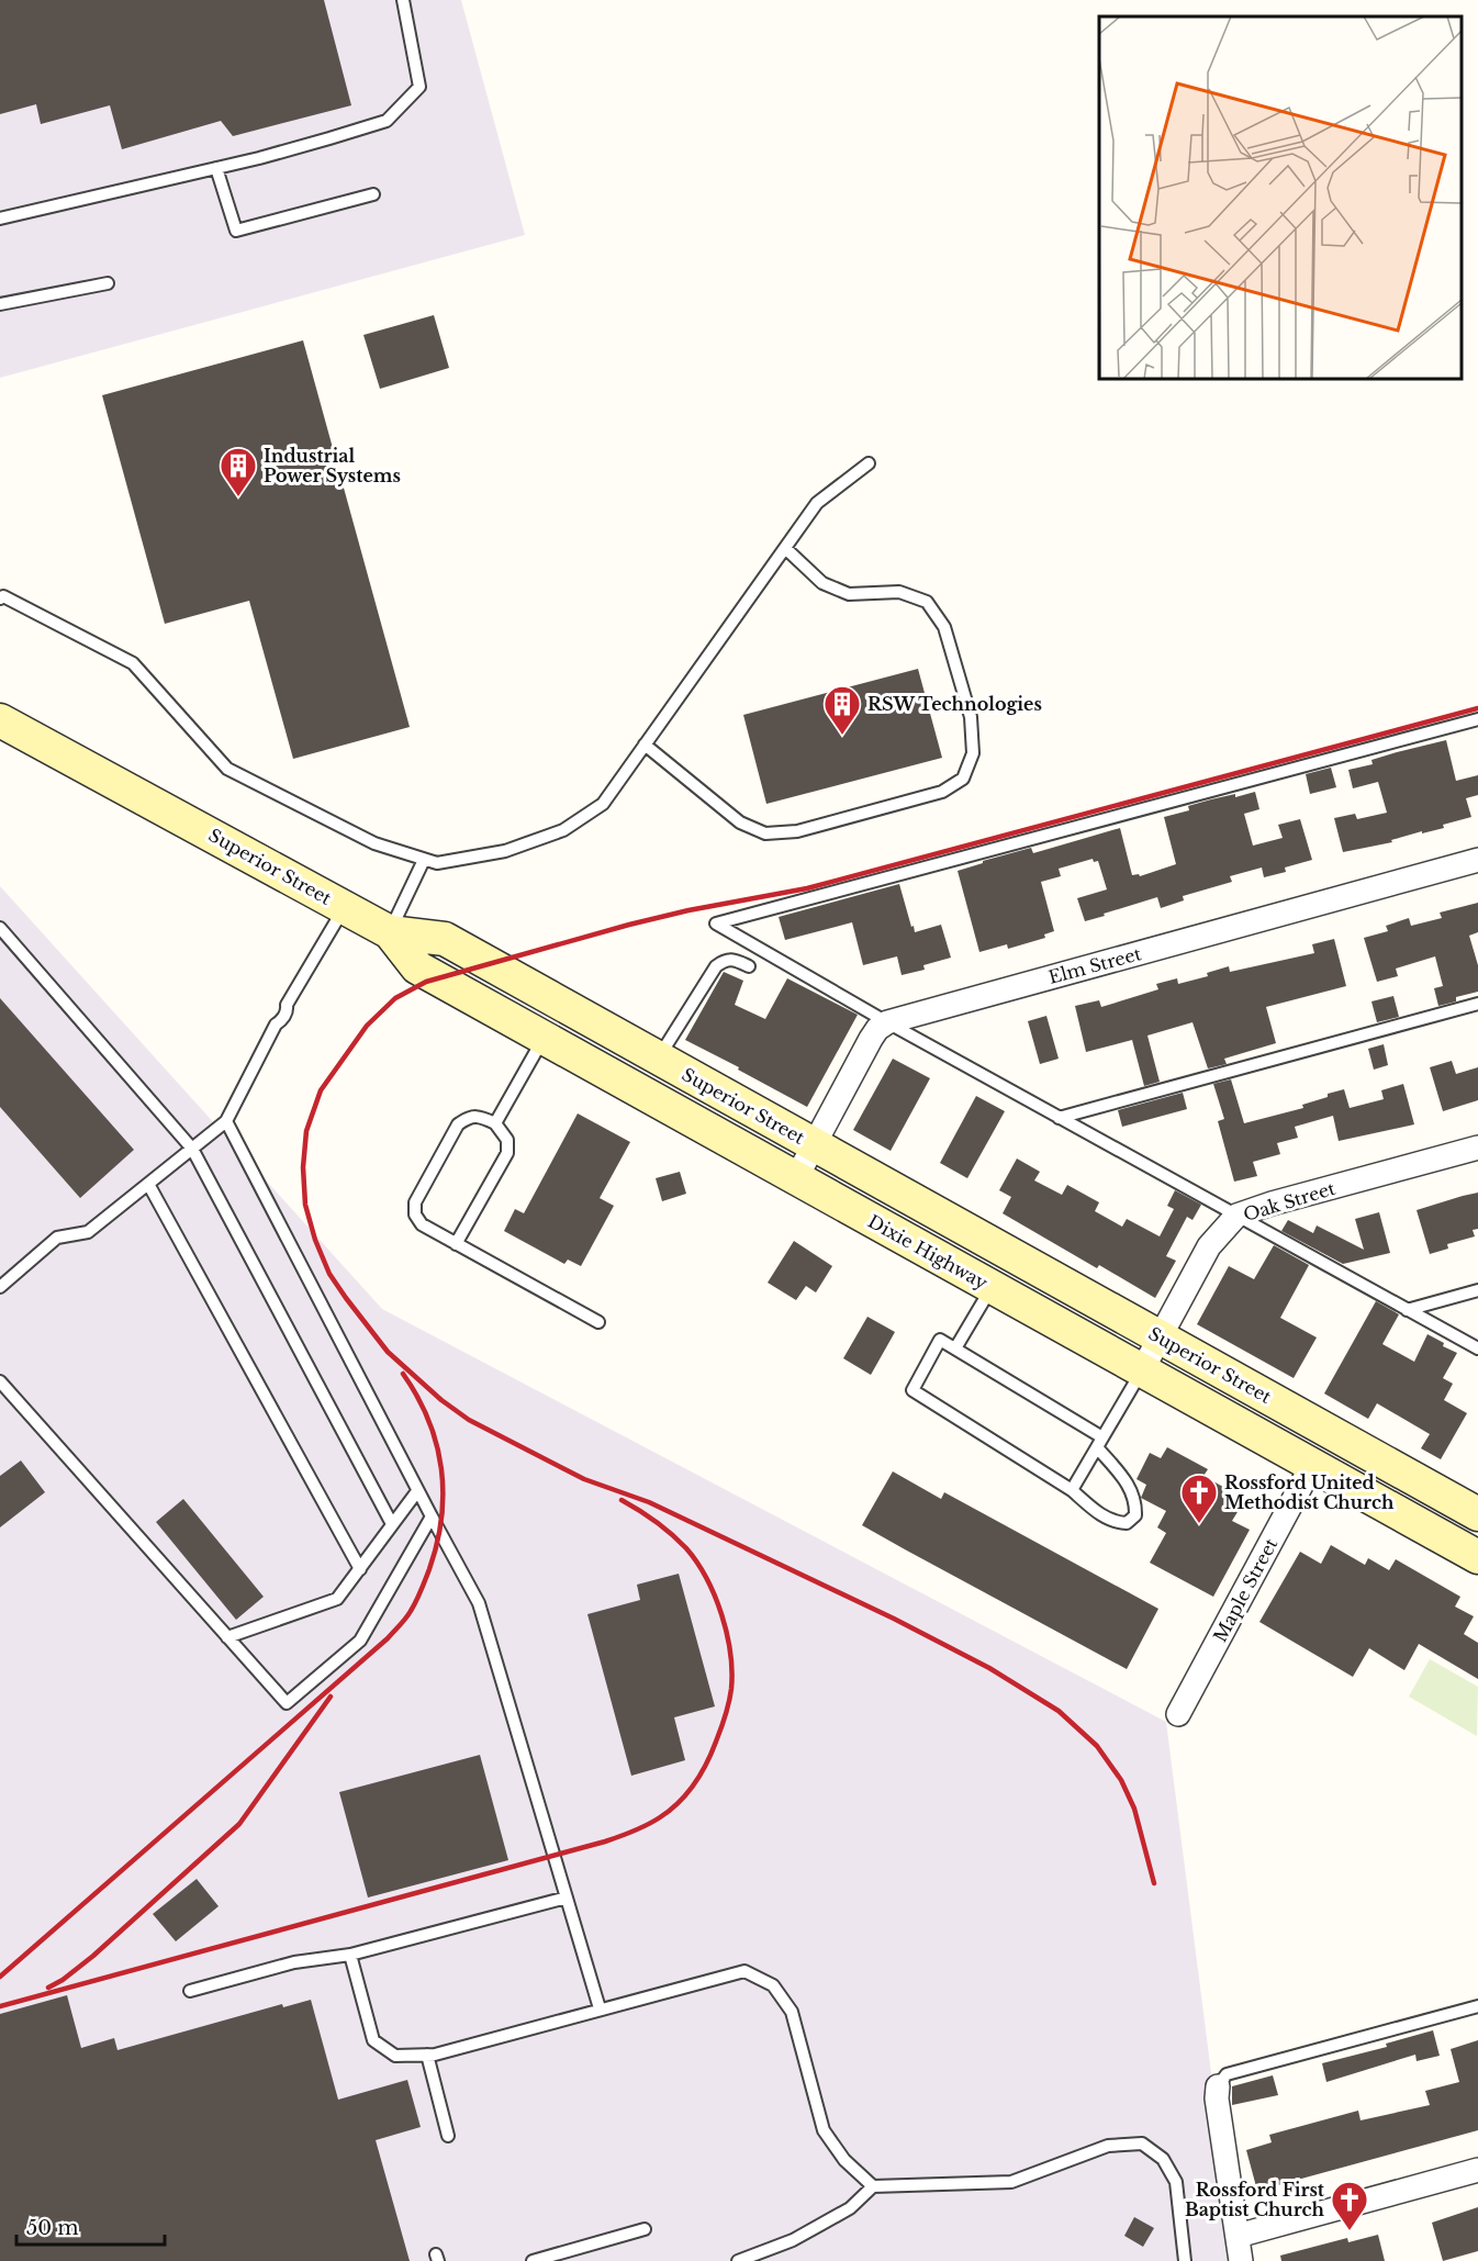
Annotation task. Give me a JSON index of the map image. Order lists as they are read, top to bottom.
{
  "streets": {
    "main road": ["Superior Street", "Dixie Highway"],
    "street": ["Elm Street", "Oak Street", "Maple Street"]
  },
  "crossings": [
    ["Superior Street", "Oak Street"],
    ["Superior Street", "Dixie Highway"],
    ["Oak Street", "Dixie Highway"],
    ["Dixie Highway", "Maple Street"]
  ],
  "places": {
    "building": ["Industrial Power Systems", "RSW Technologies"],
    "church": ["Rossford United Methodist Church", "Rossford First Baptist Church"]
  },
  "scale_bar": "50 m"
}
